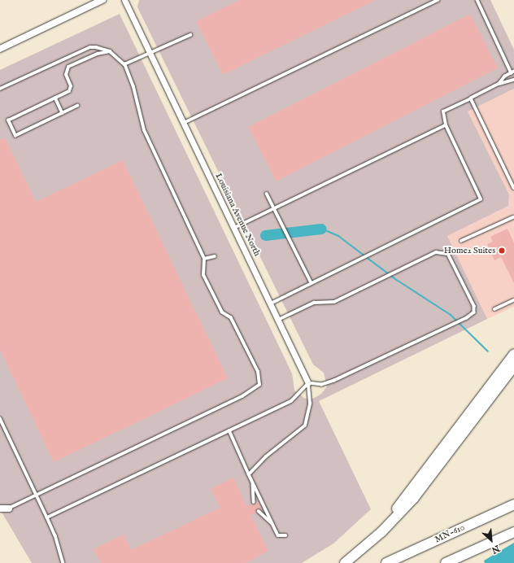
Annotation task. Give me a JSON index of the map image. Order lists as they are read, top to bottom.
{
  "streets": {
    "highway": ["MN-610"],
    "street": ["Louisiana Avenue North"]
  },
  "places": ["Home2 Suites"],
  "north": "bottom right"
}
